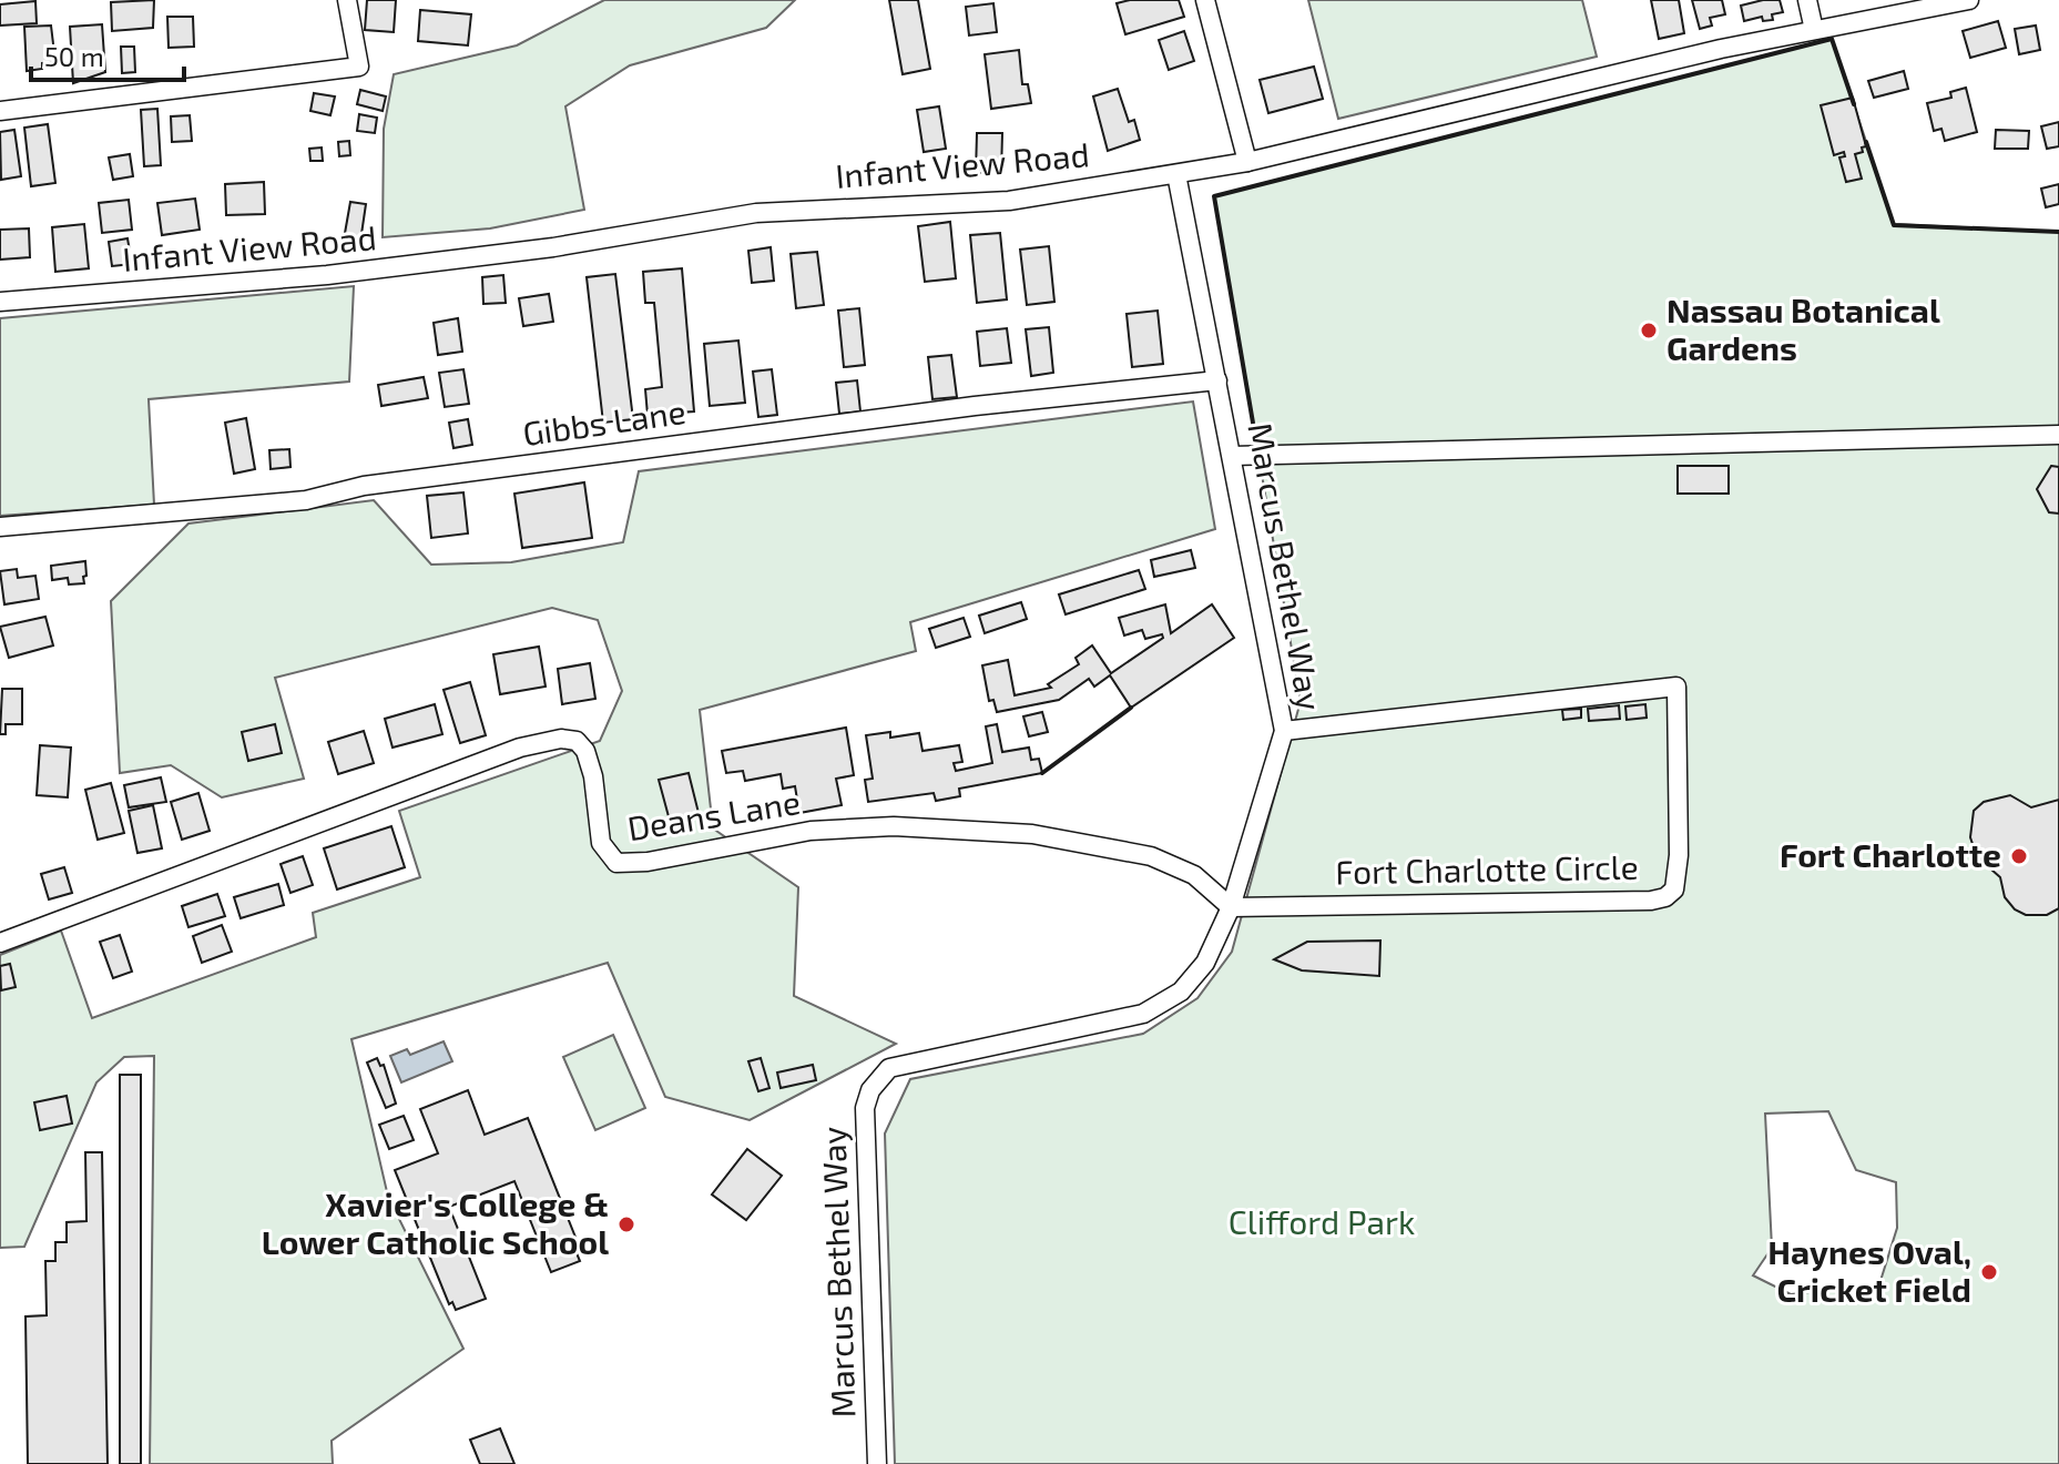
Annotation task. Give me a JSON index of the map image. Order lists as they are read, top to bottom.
{
  "streets": {
    "street": [
      "Infant View Road",
      "Gibbs Lane",
      "Marcus Bethel Way",
      "Deans Lane",
      "Fort Charlotte Circle"
    ]
  },
  "crossings": [
    ["Infant View Road", "Marcus Bethel Way"],
    ["Gibbs Lane", "Marcus Bethel Way"],
    ["Marcus Bethel Way", "Deans Lane"],
    ["Marcus Bethel Way", "Fort Charlotte Circle"],
    ["Deans Lane", "Fort Charlotte Circle"]
  ],
  "parks": ["Clifford Park"],
  "places": [
    "Nassau Botanical Gardens",
    "Fort Charlotte",
    "Xavier's College & Lower Catholic School",
    "Haynes Oval, Cricket Field"
  ],
  "scale_bar": "50 m"
}
